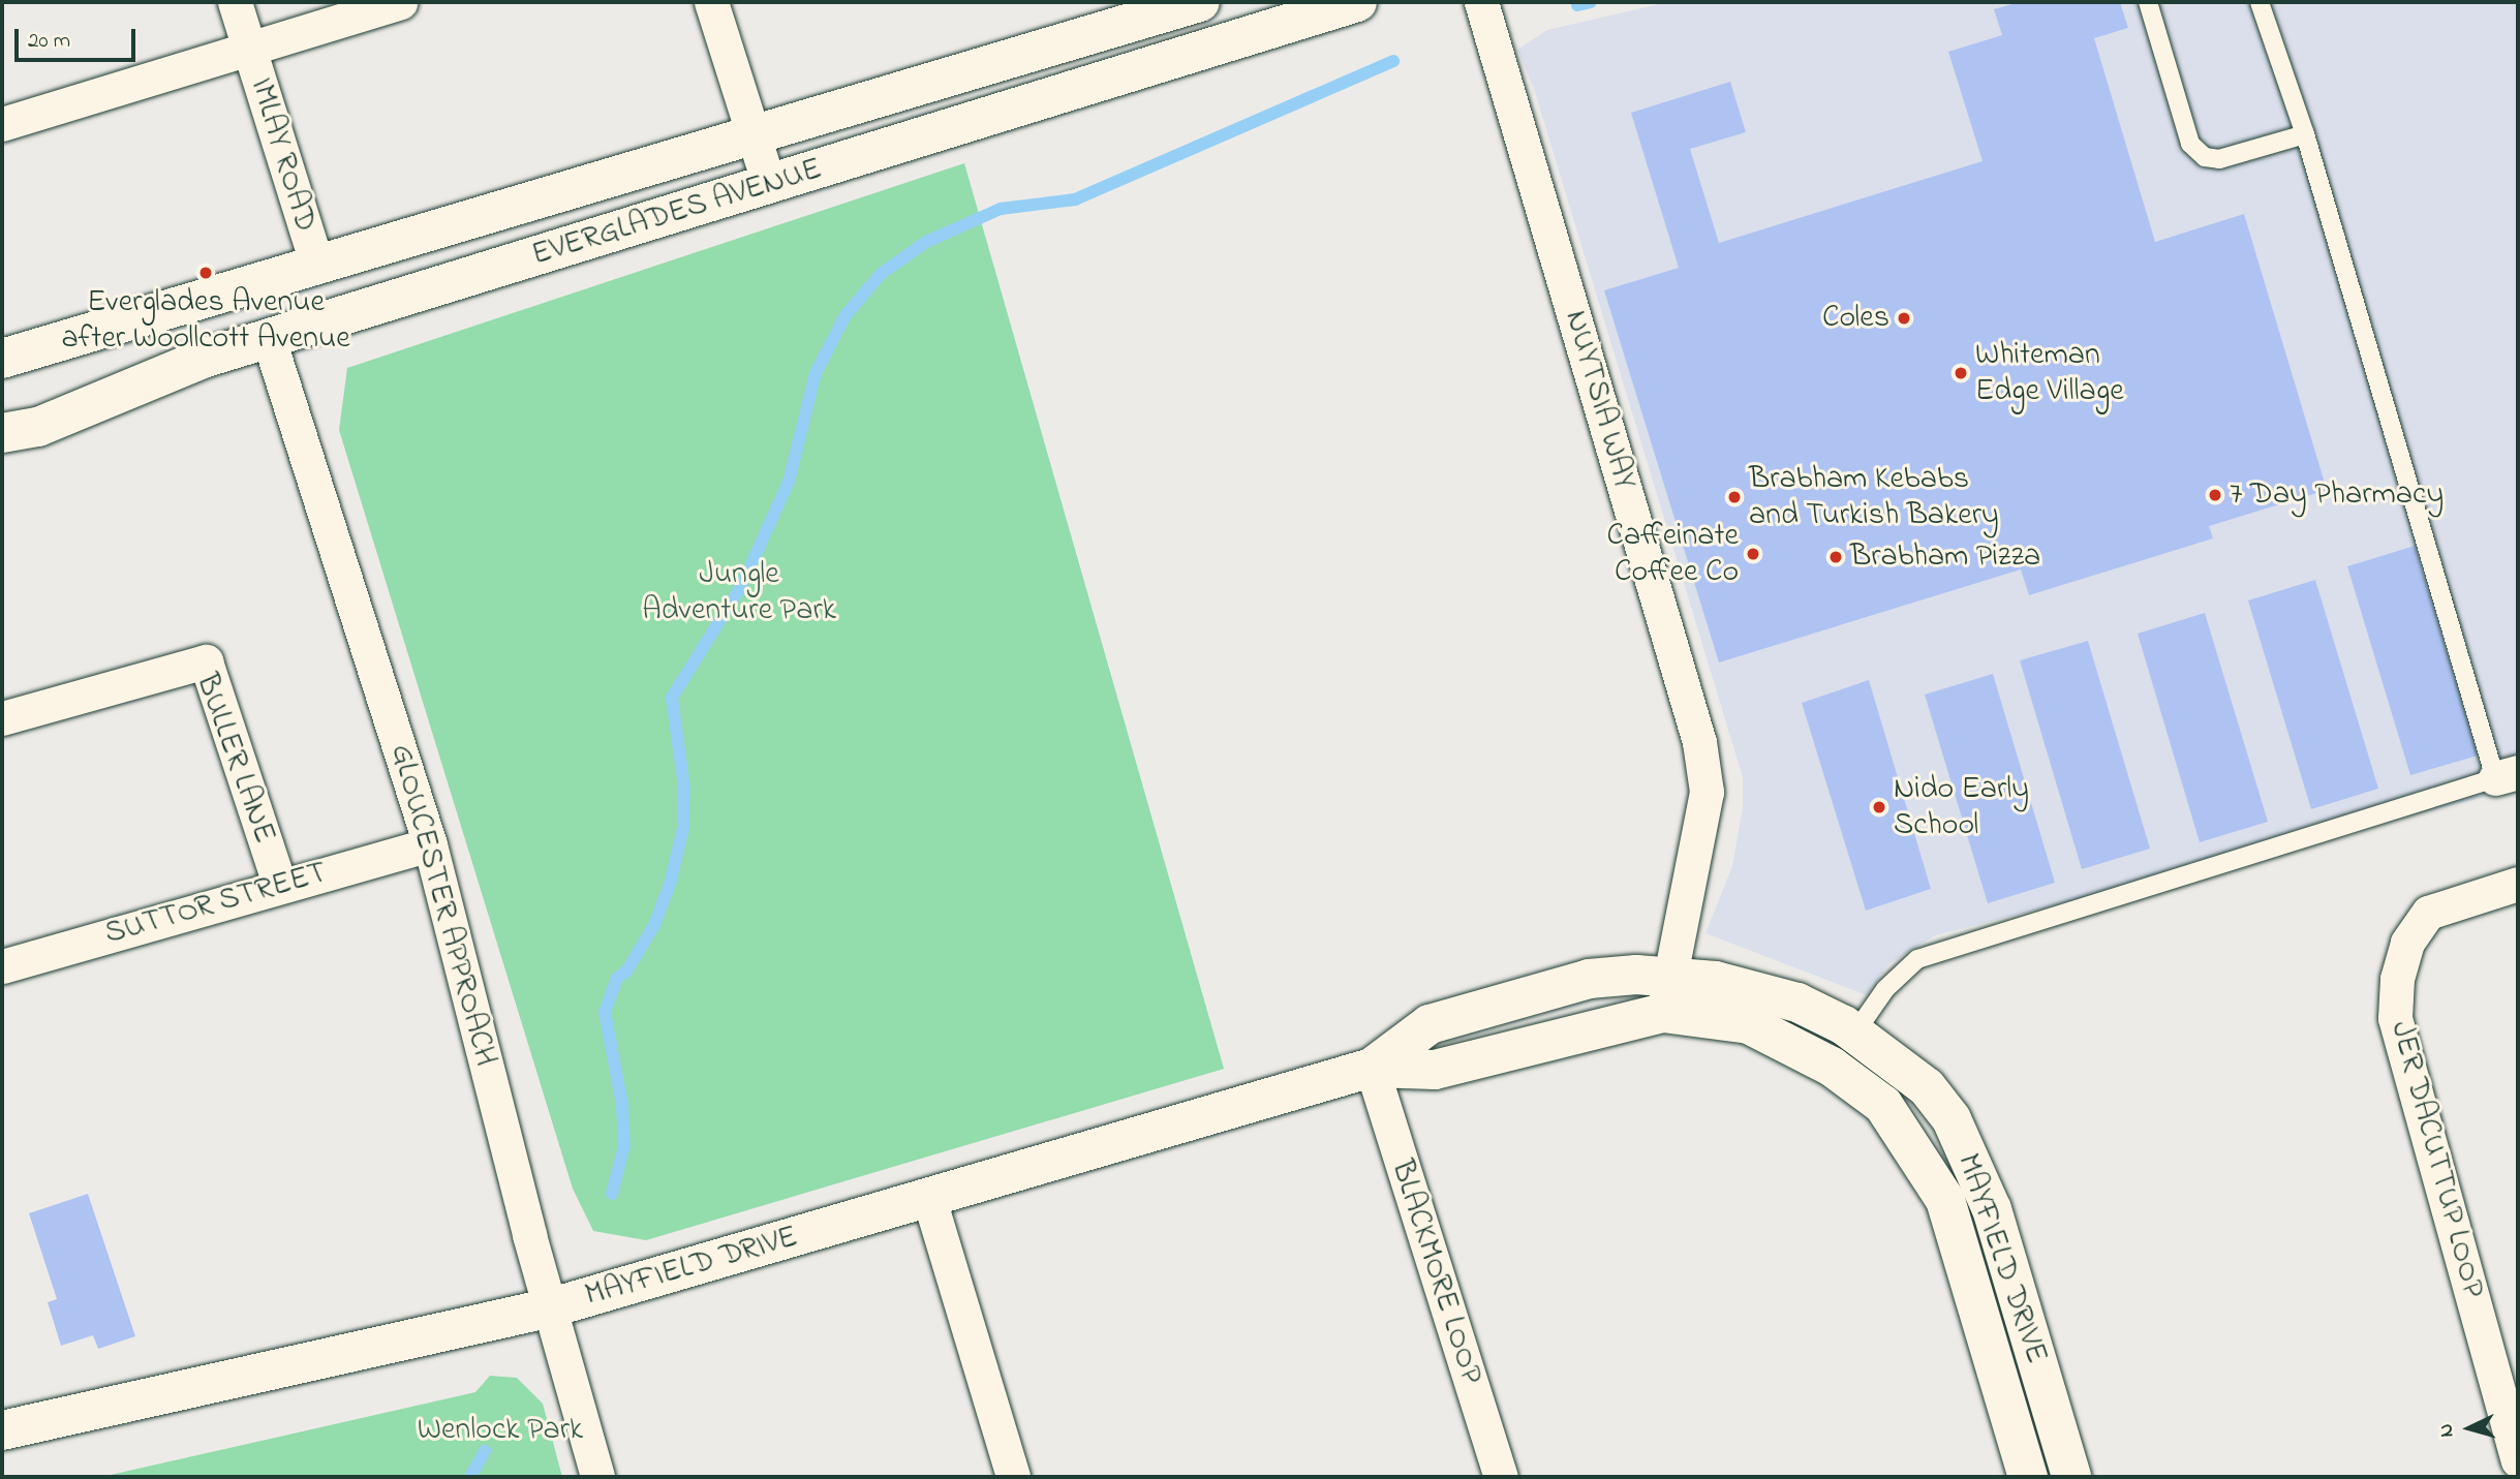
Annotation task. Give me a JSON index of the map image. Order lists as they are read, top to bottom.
{
  "streets": {
    "street": [
      "IMLAY ROAD",
      "EVERGLADES AVENUE",
      "NUYTSIA WAY",
      "BULLER LANE",
      "SUTTOR STREET",
      "GLOUCESTER APPROACH",
      "JER DACUTTUP LOOP",
      "MAYFIELD DRIVE",
      "BLACKMORE LOOP"
    ]
  },
  "crossings": [
    ["IMLAY ROAD", "EVERGLADES AVENUE"],
    ["EVERGLADES AVENUE", "GLOUCESTER APPROACH"],
    ["NUYTSIA WAY", "MAYFIELD DRIVE"],
    ["BULLER LANE", "SUTTOR STREET"],
    ["SUTTOR STREET", "GLOUCESTER APPROACH"],
    ["GLOUCESTER APPROACH", "MAYFIELD DRIVE"],
    ["MAYFIELD DRIVE", "BLACKMORE LOOP"]
  ],
  "parks": ["Jungle Adventure Park", "Wenlock Park"],
  "places": [
    "Everglades Avenue after Woollcott Avenue",
    "Coles",
    "Whiteman Edge Village",
    "7 Day Pharmacy",
    "Brabham Kebabs and Turkish Bakery",
    "Caffeinate Coffee Co",
    "Brabham Pizza",
    "Nido Early School"
  ],
  "scale_bar": "20 m",
  "north": "left"
}
